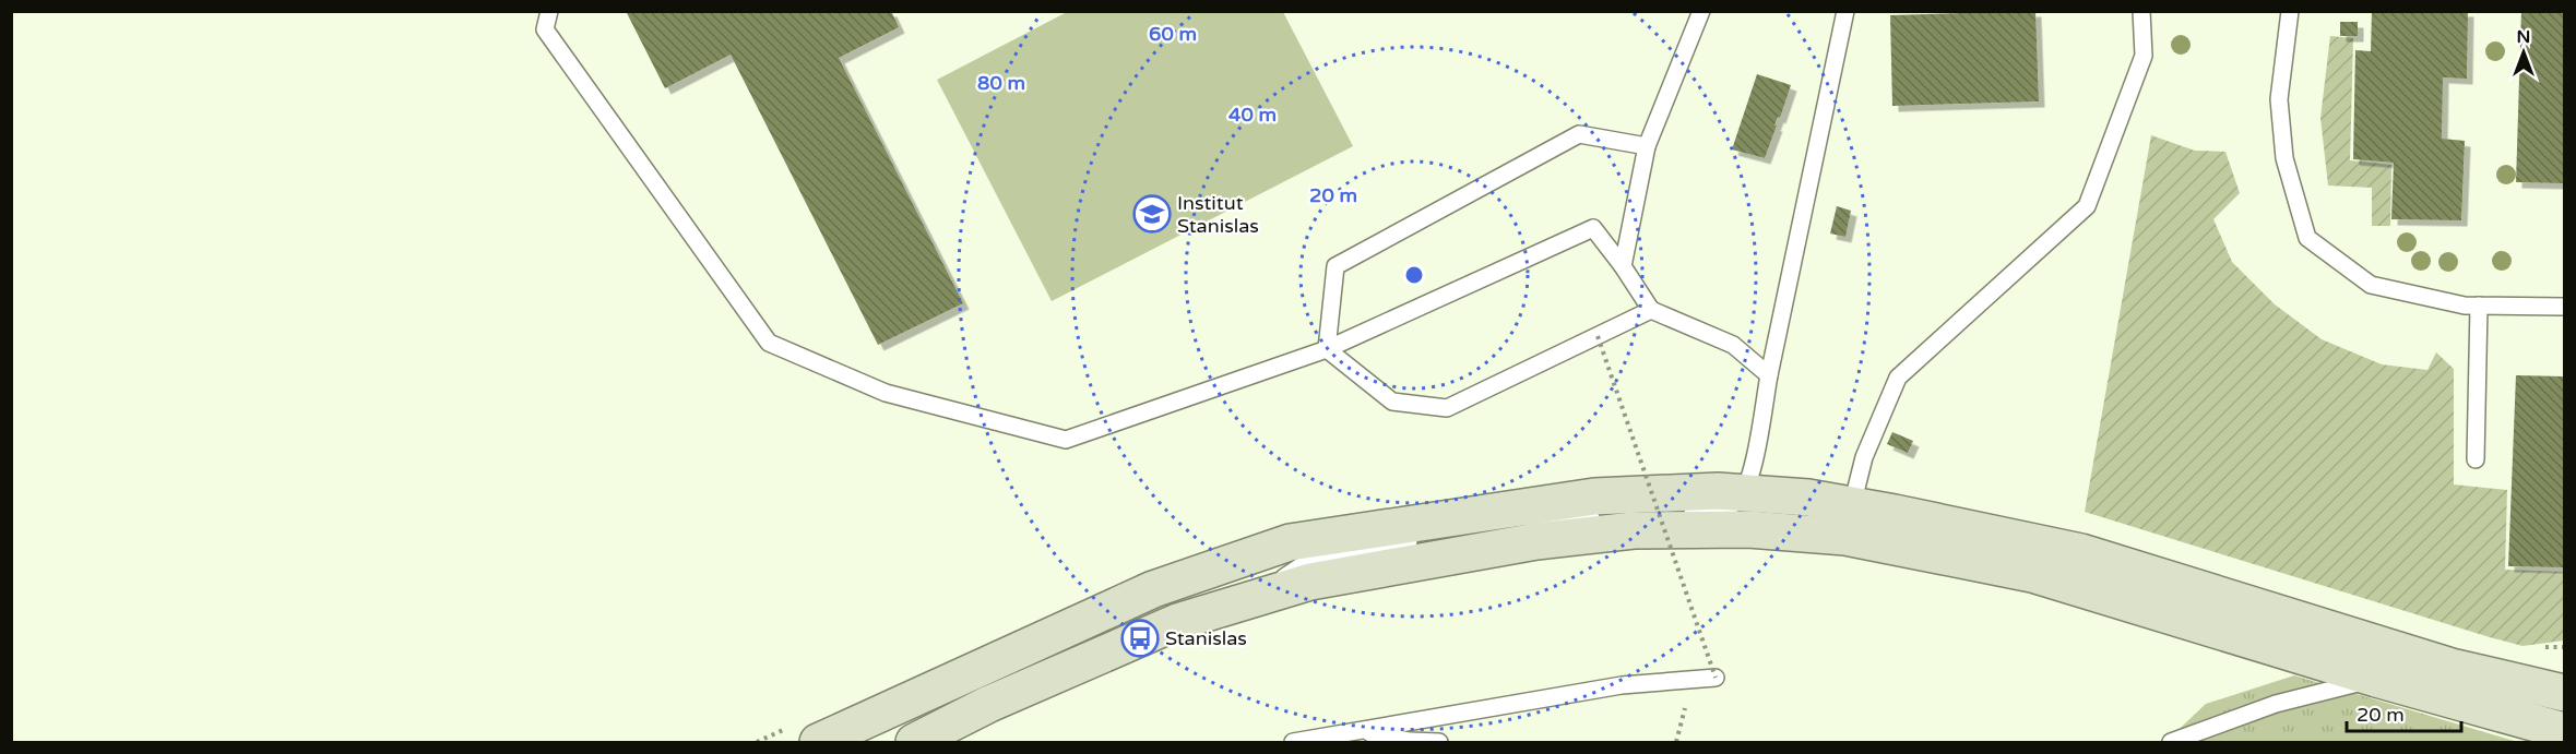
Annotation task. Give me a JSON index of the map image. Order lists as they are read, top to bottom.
{
  "places": {
    "school or university": ["Institut Stanislas"],
    "bus stop": ["Stanislas"]
  },
  "scale_bar": "20 m",
  "north": "top",
  "rings": [
    "60 m",
    "80 m",
    "40 m",
    "20 m"
  ]
}
